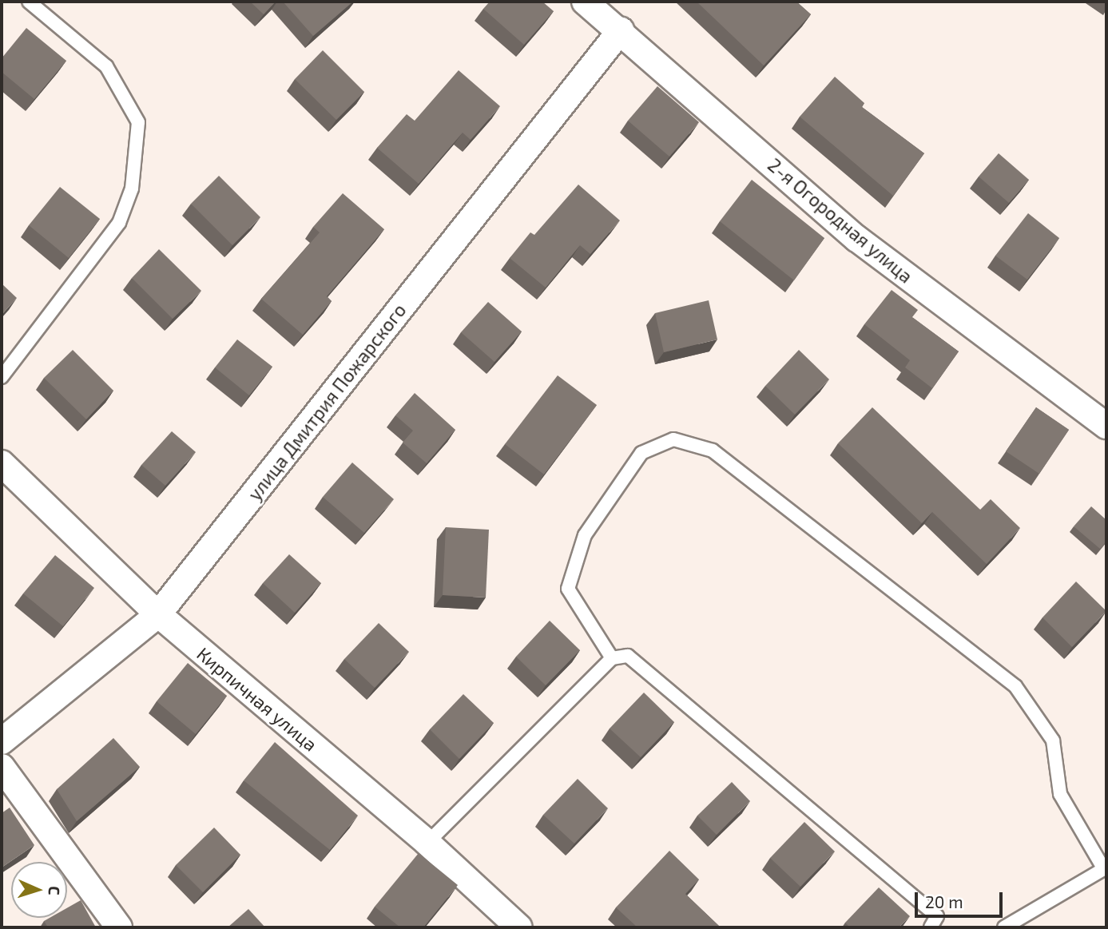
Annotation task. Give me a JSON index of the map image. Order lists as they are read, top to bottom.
{
  "streets": {
    "street": ["2-я Огородная улица", "улица Дмитрия Пожарского", "Кирпичная улица"]
  },
  "crossings": [
    ["2-я Огородная улица", "улица Дмитрия Пожарского"],
    ["улица Дмитрия Пожарского", "Кирпичная улица"]
  ],
  "scale_bar": "20 m",
  "north": "right"
}
